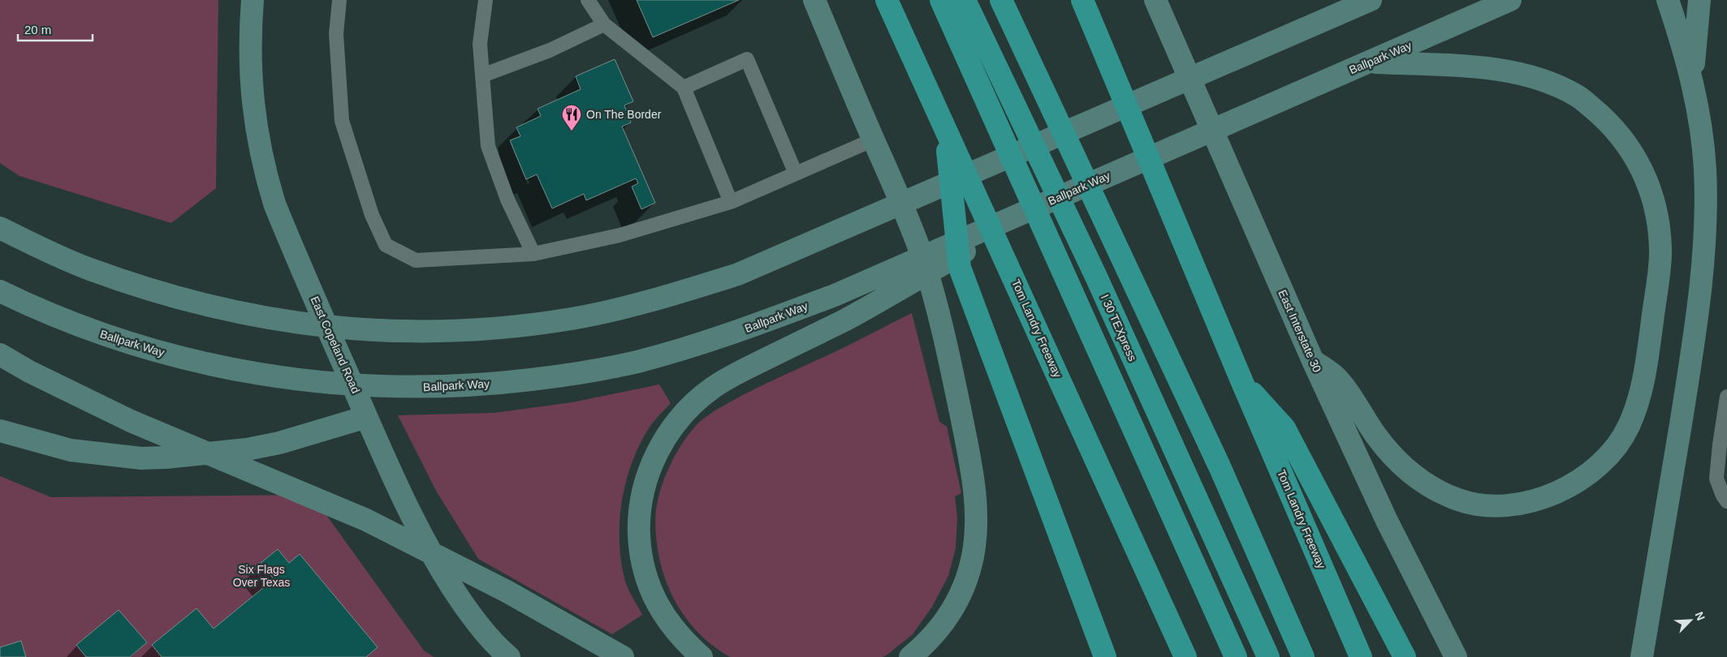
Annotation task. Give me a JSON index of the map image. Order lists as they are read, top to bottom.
{
  "streets": {
    "highway": ["I 30 TEXpress", "Tom Landry Freeway"],
    "main road": ["Ballpark Way", "East Interstate 30", "East Copeland Road"]
  },
  "parks": ["Six Flags Over Texas"],
  "places": {
    "restaurant": ["On The Border"]
  },
  "scale_bar": "20 m",
  "north": "top right"
}
